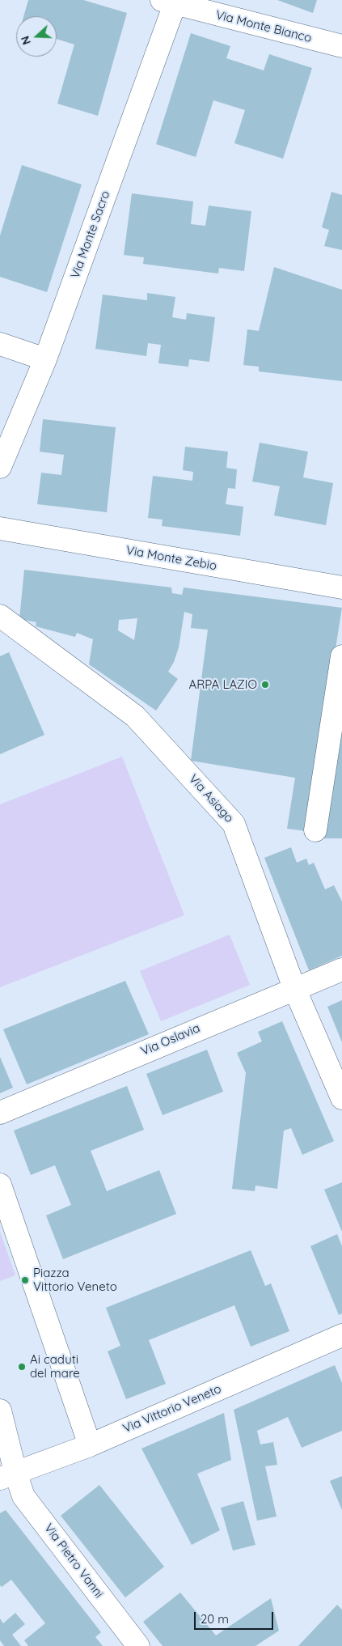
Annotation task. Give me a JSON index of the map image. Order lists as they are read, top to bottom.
{
  "streets": {
    "street": [
      "Via Monte Bianco",
      "Via Monte Sacro",
      "Via Monte Zebio",
      "Via Asiago",
      "Via Oslavia",
      "Via Vittorio Veneto",
      "Via Pietro Vanni"
    ]
  },
  "crossings": [
    ["Via Monte Bianco", "Via Monte Sacro"],
    ["Via Asiago", "Via Oslavia"],
    ["Via Vittorio Veneto", "Via Pietro Vanni"]
  ],
  "places": ["ARPA LAZIO", "Piazza Vittorio Veneto", "Ai caduti del mare"],
  "scale_bar": "20 m",
  "north": "left"
}
